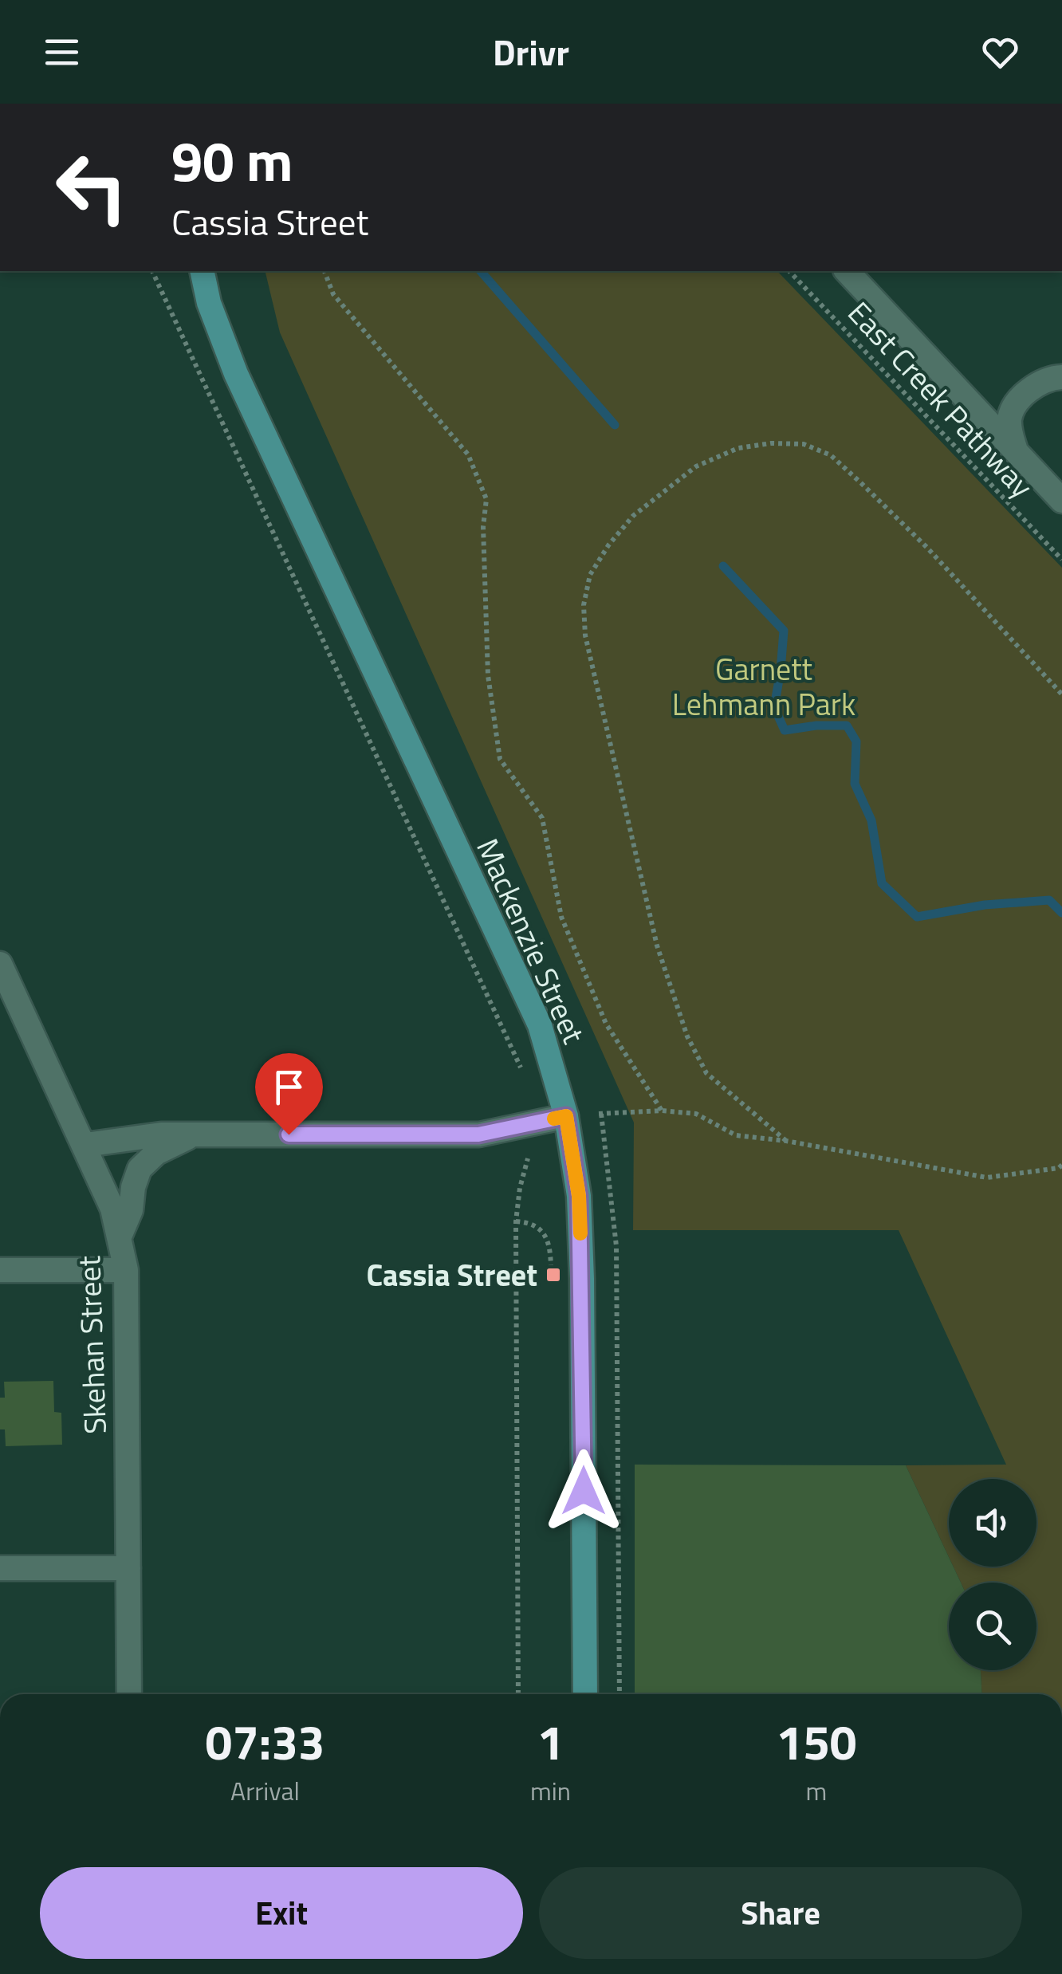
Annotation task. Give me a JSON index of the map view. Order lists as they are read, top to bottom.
{
  "streets": {
    "main road": ["Mackenzie Street"],
    "street": ["Skehan Street"],
    "path": ["East Creek Pathway"]
  },
  "parks": ["Garnett Lehmann Park"],
  "places": {
    "transit": ["Cassia Street"]
  },
  "page": {
    "header": "Drivr",
    "turn": ["90 m", "Cassia Street"],
    "eta": [
      "07:33",
      "Arrival",
      "1",
      "min",
      "150",
      "m"
    ],
    "buttons": ["Exit", "Share"]
  }
}
